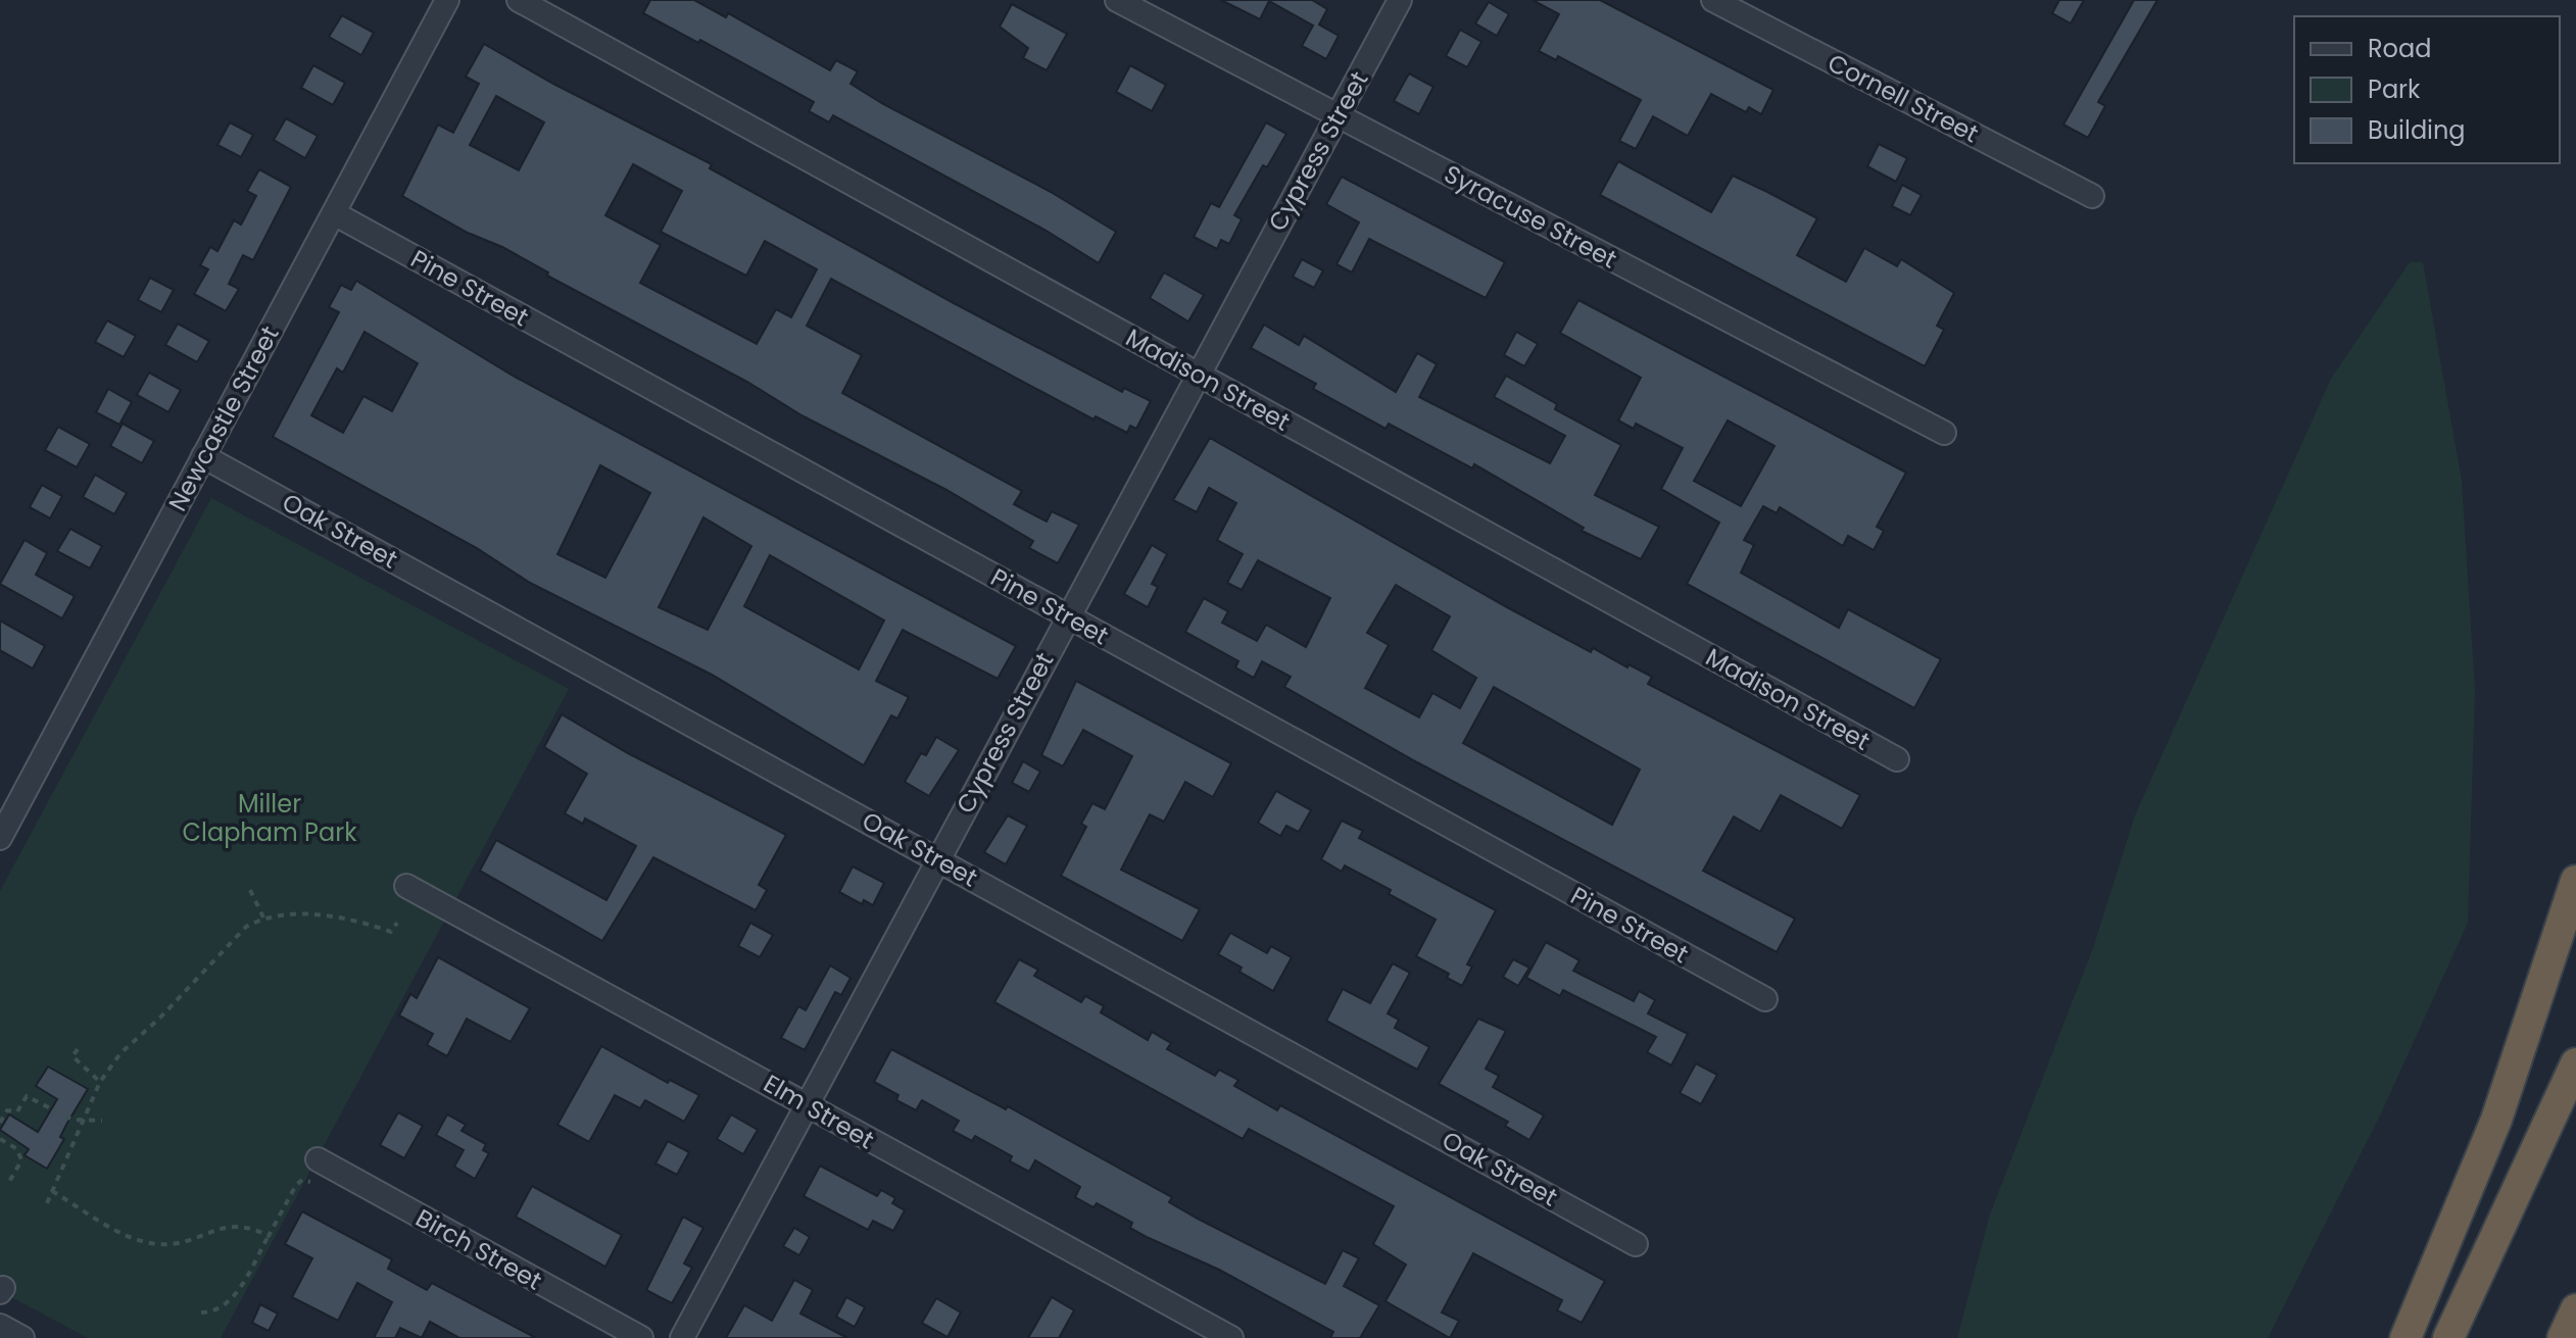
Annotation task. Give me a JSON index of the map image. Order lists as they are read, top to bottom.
{
  "streets": {
    "street": [
      "Cornell Street",
      "Cypress Street",
      "Syracuse Street",
      "Pine Street",
      "Madison Street",
      "Newcastle Street",
      "Oak Street",
      "Elm Street",
      "Birch Street"
    ]
  },
  "crossings": [
    ["Cypress Street", "Syracuse Street"],
    ["Cypress Street", "Pine Street"],
    ["Cypress Street", "Madison Street"],
    ["Cypress Street", "Oak Street"],
    ["Cypress Street", "Elm Street"],
    ["Pine Street", "Newcastle Street"],
    ["Newcastle Street", "Oak Street"]
  ],
  "parks": ["Miller Clapham Park"],
  "legend": ["Road", "Park", "Building"]
}
